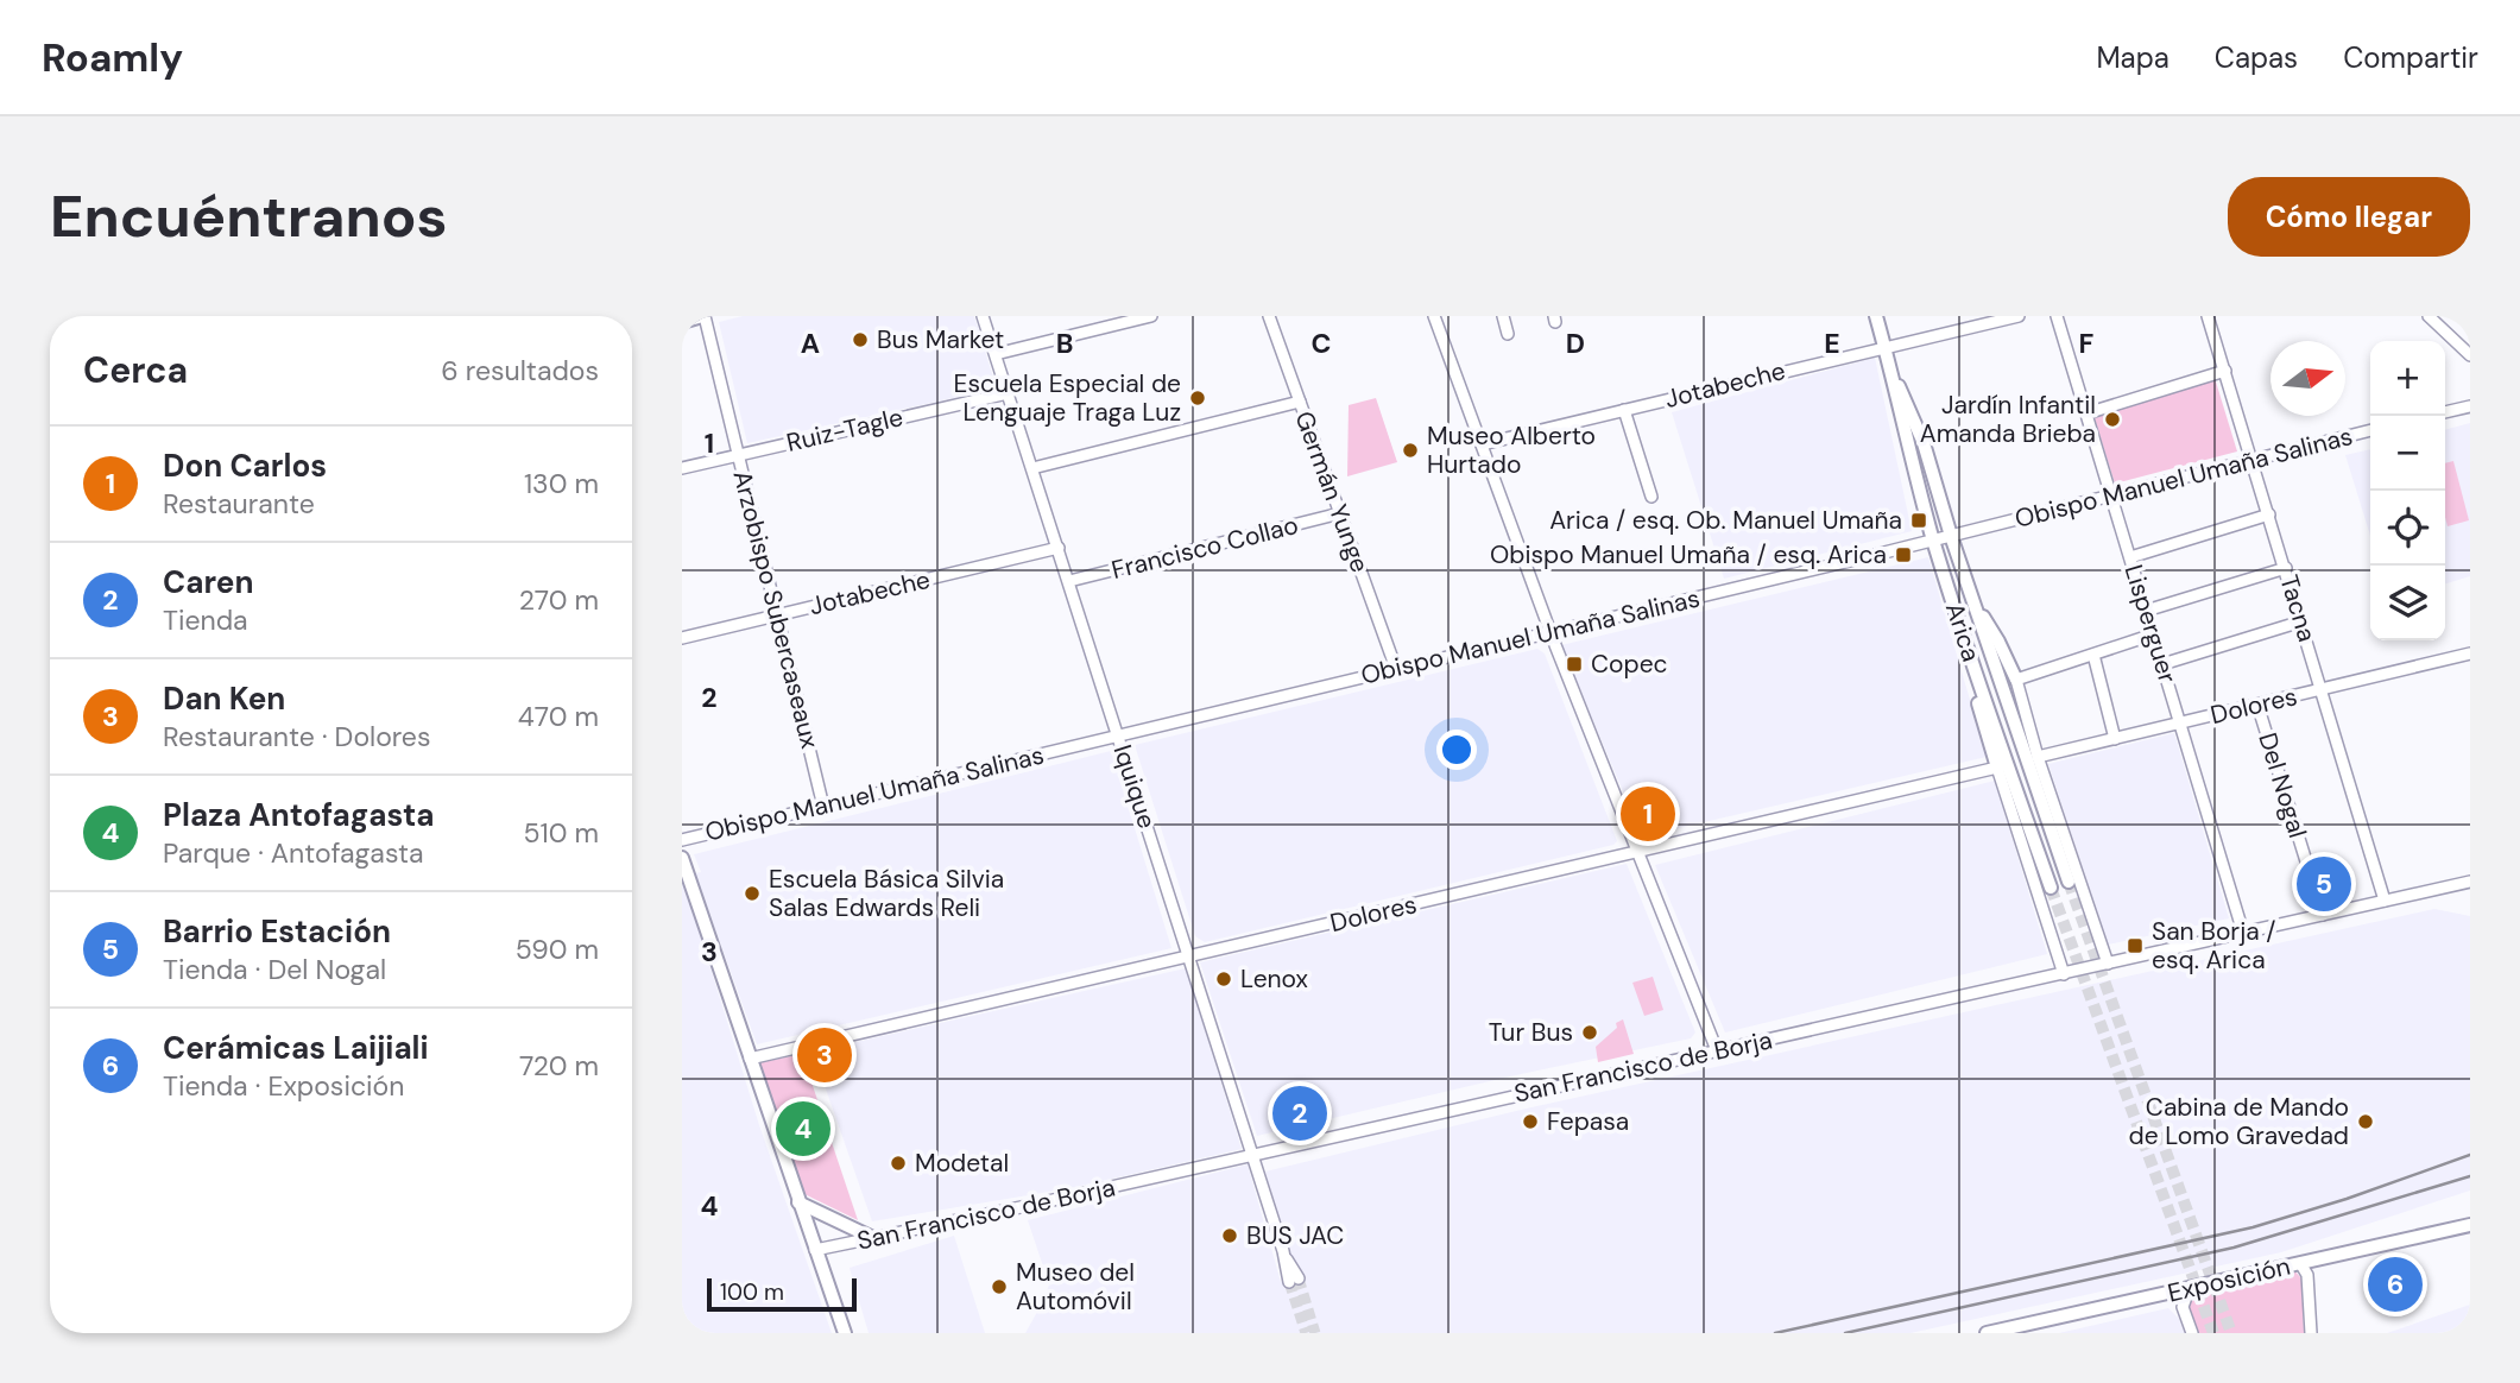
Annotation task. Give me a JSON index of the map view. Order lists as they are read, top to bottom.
{
  "streets": {
    "main road": ["Arica", "Exposición"],
    "street": [
      "Jotabeche",
      "Ruiz-Tagle",
      "Obispo Manuel Umaña Salinas",
      "Germán Yunge",
      "Francisco Collao",
      "Tacna",
      "Arzobispo Subercaseaux",
      "Lisperguer",
      "Dolores",
      "Del Nogal",
      "Iquique",
      "San Francisco de Borja"
    ]
  },
  "crossings": [
    ["Jotabeche", "Arzobispo Subercaseaux"],
    ["Jotabeche", "Arica"],
    ["Jotabeche", "Iquique"],
    ["Ruiz-Tagle", "Arzobispo Subercaseaux"],
    ["Ruiz-Tagle", "Iquique"],
    ["Obispo Manuel Umaña Salinas", "Germán Yunge"],
    ["Obispo Manuel Umaña Salinas", "Tacna"],
    ["Obispo Manuel Umaña Salinas", "Arzobispo Subercaseaux"],
    ["Obispo Manuel Umaña Salinas", "Lisperguer"],
    ["Obispo Manuel Umaña Salinas", "Arica"],
    ["Obispo Manuel Umaña Salinas", "Iquique"],
    ["Germán Yunge", "Francisco Collao"],
    ["Francisco Collao", "Iquique"],
    ["Tacna", "Dolores"],
    ["Tacna", "San Francisco de Borja"],
    ["Lisperguer", "Dolores"],
    ["Lisperguer", "San Francisco de Borja"],
    ["Dolores", "Del Nogal"],
    ["Dolores", "Iquique"],
    ["Del Nogal", "San Francisco de Borja"],
    ["Iquique", "San Francisco de Borja"]
  ],
  "places": {
    "other": [
      "Bus Market",
      "Escuela Especial de Lenguaje Traga Luz",
      "Jardín Infantil Amanda Brieba",
      "Museo Alberto Hurtado",
      "Escuela Básica Silvia Salas Edwards Reli",
      "Lenox",
      "Tur Bus",
      "Fepasa",
      "Cabina de Mando de Lomo Gravedad",
      "Modetal",
      "BUS JAC",
      "Museo del Automóvil"
    ],
    "transit": [
      "Arica / esq. Ob. Manuel Umaña",
      "Obispo Manuel Umaña / esq. Arica",
      "Copec",
      "San Borja / esq. Arica"
    ]
  },
  "scale_bar": "100 m",
  "north": "right",
  "page": {
    "header": "Roamly",
    "nav": ["Mapa", "Capas", "Compartir"],
    "buttons": "Cómo llegar",
    "title": "Encuéntranos",
    "heading": ["Cerca", "6 resultados"],
    "map_buttons": ["+", "−"],
    "list": [
      {
        "mark": "1",
        "name": "Don Carlos",
        "note": "Restaurante",
        "value": "130 m"
      },
      {
        "mark": "2",
        "name": "Caren",
        "note": "Tienda",
        "value": "270 m"
      },
      {
        "mark": "3",
        "name": "Dan Ken",
        "note": "Restaurante · Dolores",
        "value": "470 m"
      },
      {
        "mark": "4",
        "name": "Plaza Antofagasta",
        "note": "Parque · Antofagasta",
        "value": "510 m"
      },
      {
        "mark": "5",
        "name": "Barrio Estación",
        "note": "Tienda · Del Nogal",
        "value": "590 m"
      },
      {
        "mark": "6",
        "name": "Cerámicas Laijiali",
        "note": "Tienda · Exposición",
        "value": "720 m"
      }
    ],
    "pins": [
      "1",
      "5",
      "3",
      "2",
      "4",
      "6"
    ],
    "scale": "100 m"
  },
  "grid": {
    "columns": [
      "A",
      "B",
      "C",
      "D",
      "E",
      "F"
    ],
    "rows": [
      "1",
      "2",
      "3",
      "4"
    ]
  }
}
